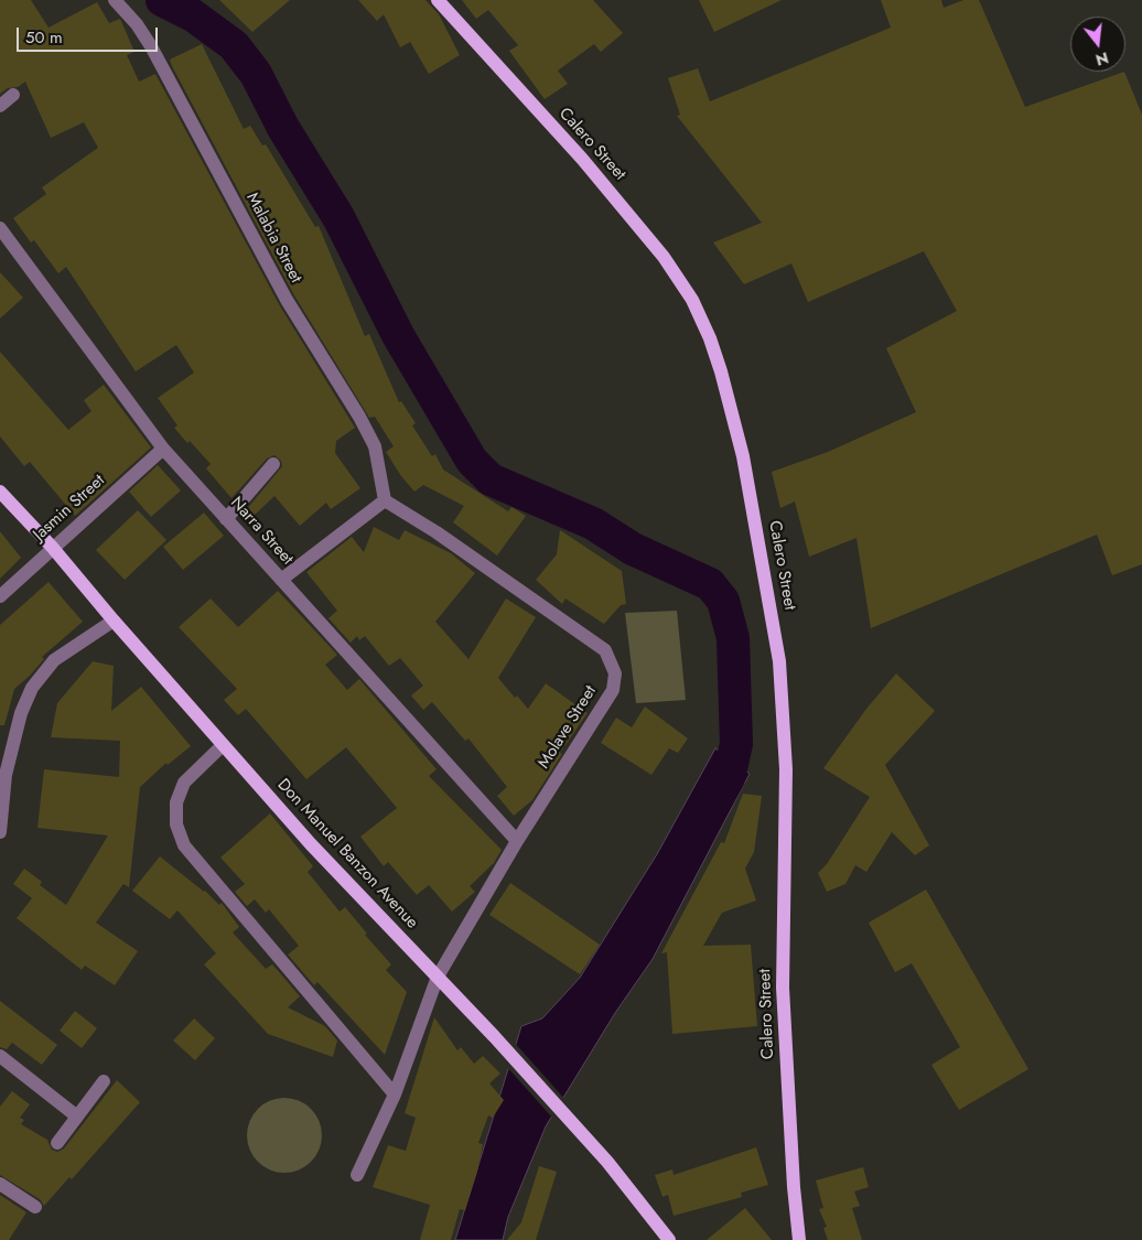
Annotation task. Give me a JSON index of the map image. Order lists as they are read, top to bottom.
{
  "streets": {
    "main road": ["Calero Street", "Don Manuel Banzon Avenue"],
    "street": [
      "Malabia Street",
      "Jasmin Street",
      "Narra Street",
      "Molave Street"
    ]
  },
  "crossings": [
    ["Malabia Street", "Molave Street"],
    ["Jasmin Street", "Narra Street"],
    ["Jasmin Street", "Don Manuel Banzon Avenue"],
    ["Narra Street", "Molave Street"],
    ["Molave Street", "Don Manuel Banzon Avenue"]
  ],
  "scale_bar": "50 m",
  "north": "bottom"
}
